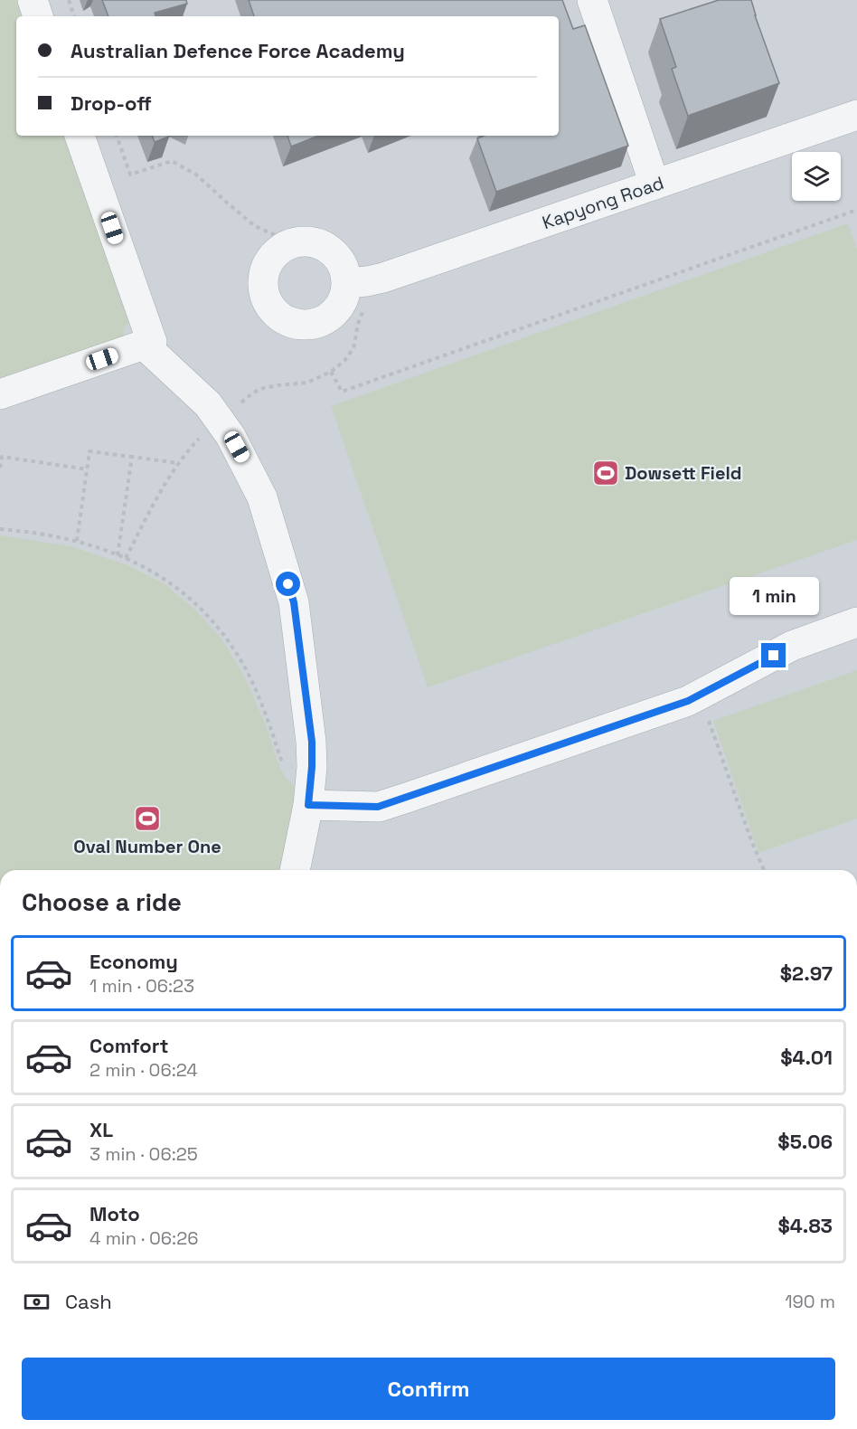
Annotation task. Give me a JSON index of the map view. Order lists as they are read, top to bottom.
{
  "streets": {
    "street": ["Kapyong Road"]
  },
  "places": {
    "sports": ["Dowsett Field", "Oval Number One"]
  },
  "page": {
    "banner": ["Australian Defence Force Academy", "Drop-off"],
    "bubble": "1 min",
    "heading": "Choose a ride",
    "list": [
      {
        "name": "Economy",
        "note": "1 min · 06:23",
        "value": "$2.97"
      },
      {
        "name": "Comfort",
        "note": "2 min · 06:24",
        "value": "$4.01"
      },
      {
        "name": "XL",
        "note": "3 min · 06:25",
        "value": "$5.06"
      },
      {
        "name": "Moto",
        "note": "4 min · 06:26",
        "value": "$4.83"
      }
    ],
    "pay": ["Cash", "190 m"],
    "buttons": "Confirm"
  }
}
